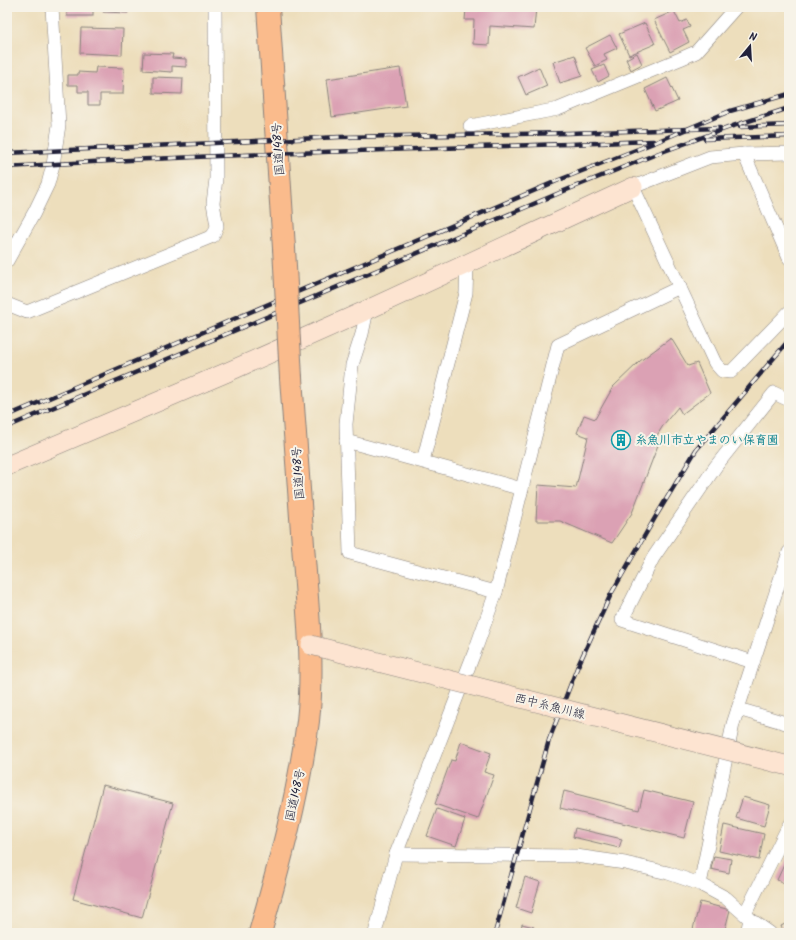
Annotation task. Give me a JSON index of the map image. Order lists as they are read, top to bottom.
{
  "streets": {
    "highway": ["国道148号"],
    "street": ["西中糸魚川線"]
  },
  "crossings": [
    ["国道148号", "西中糸魚川線"]
  ],
  "places": {
    "building": ["糸魚川市立やまのい保育園"]
  },
  "north": "top"
}
